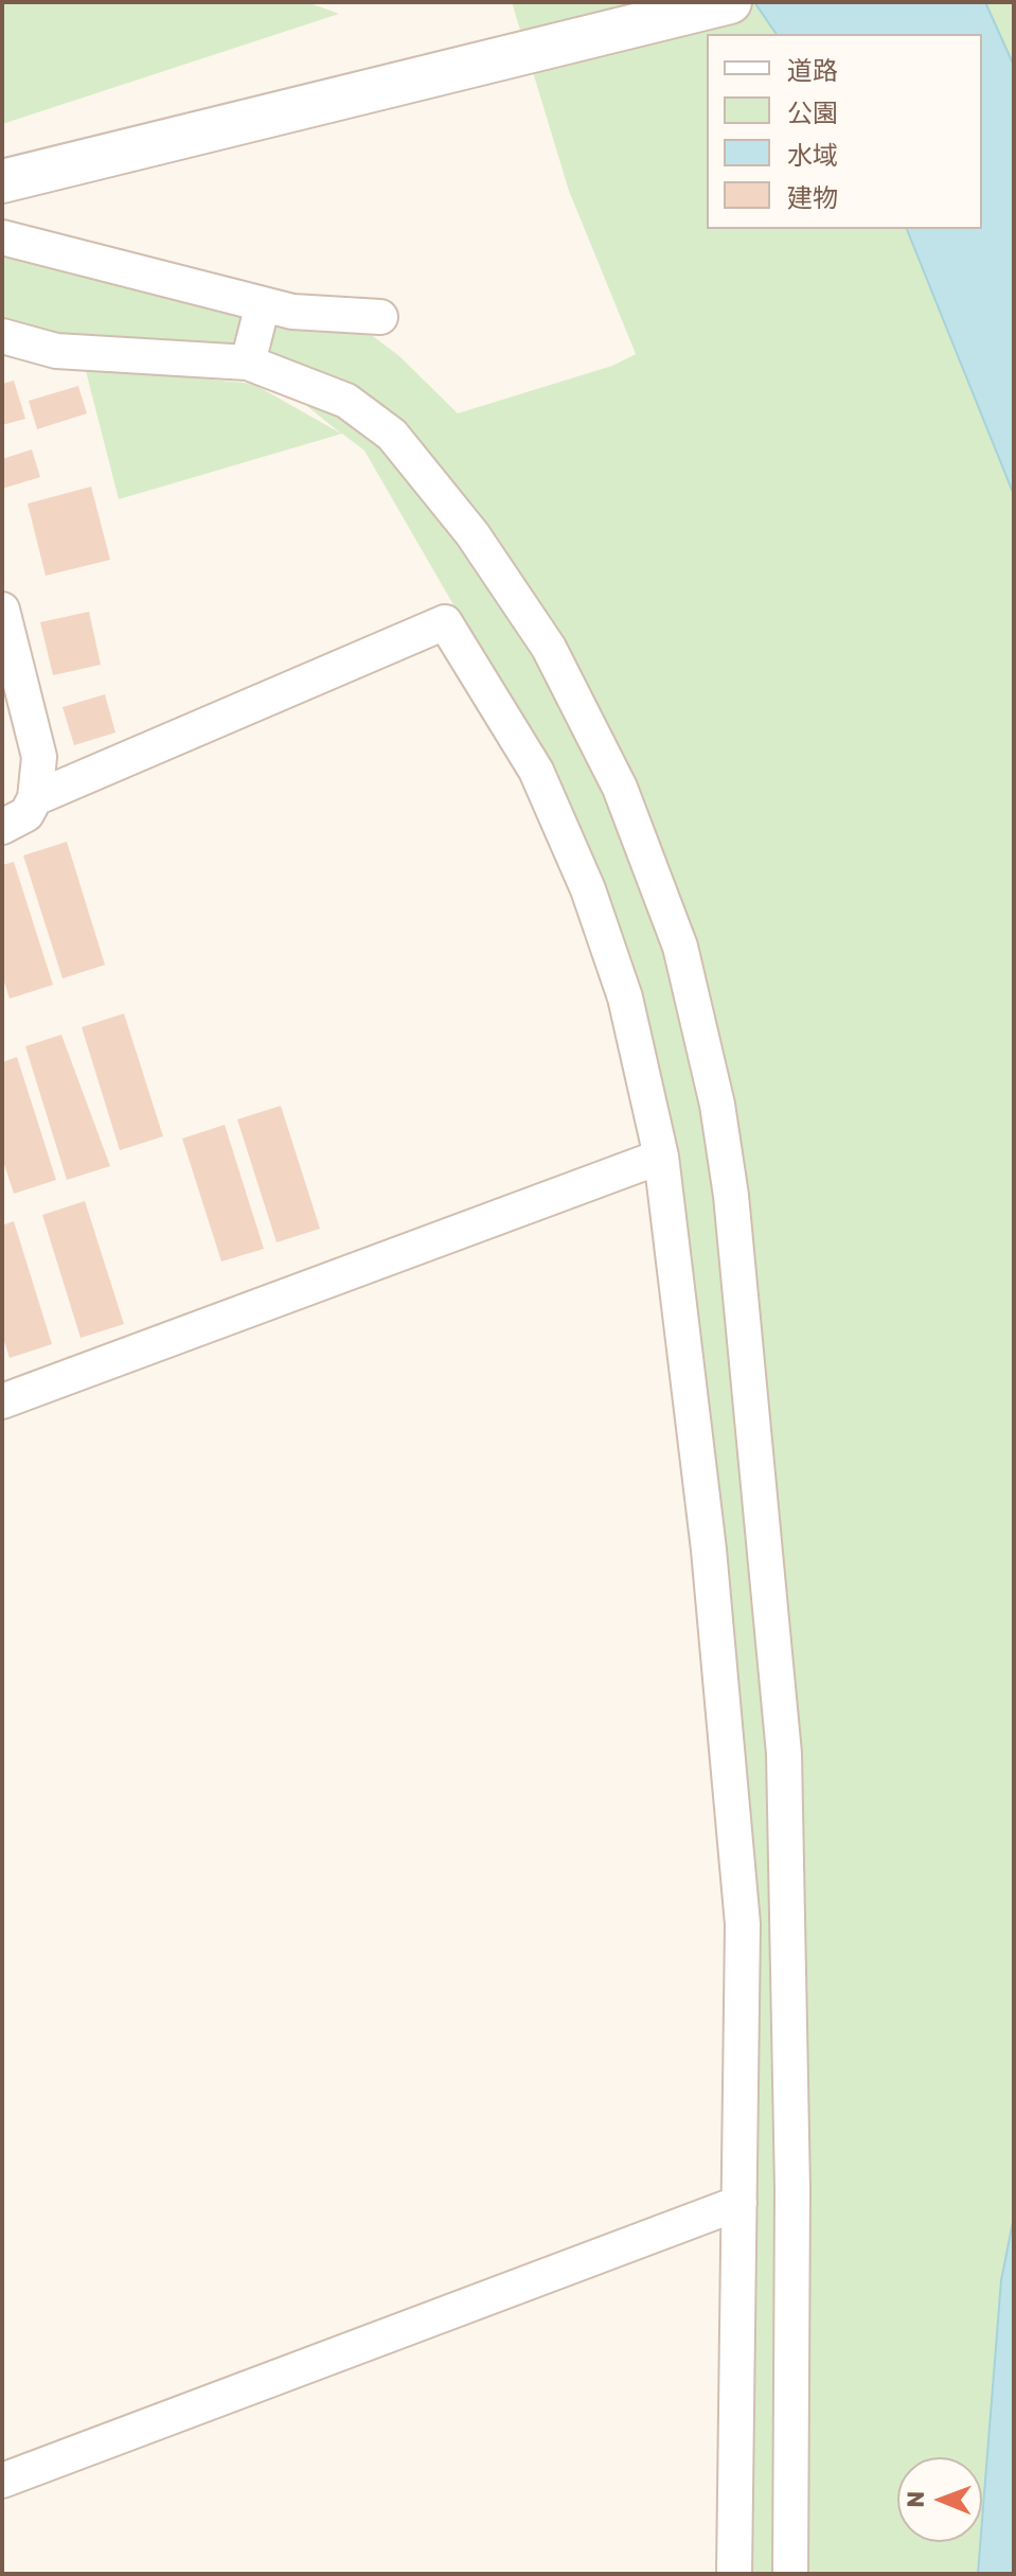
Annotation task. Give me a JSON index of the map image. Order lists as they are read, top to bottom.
{
  "legend": [
    "道路",
    "公園",
    "水域",
    "建物"
  ],
  "north": "left"
}
